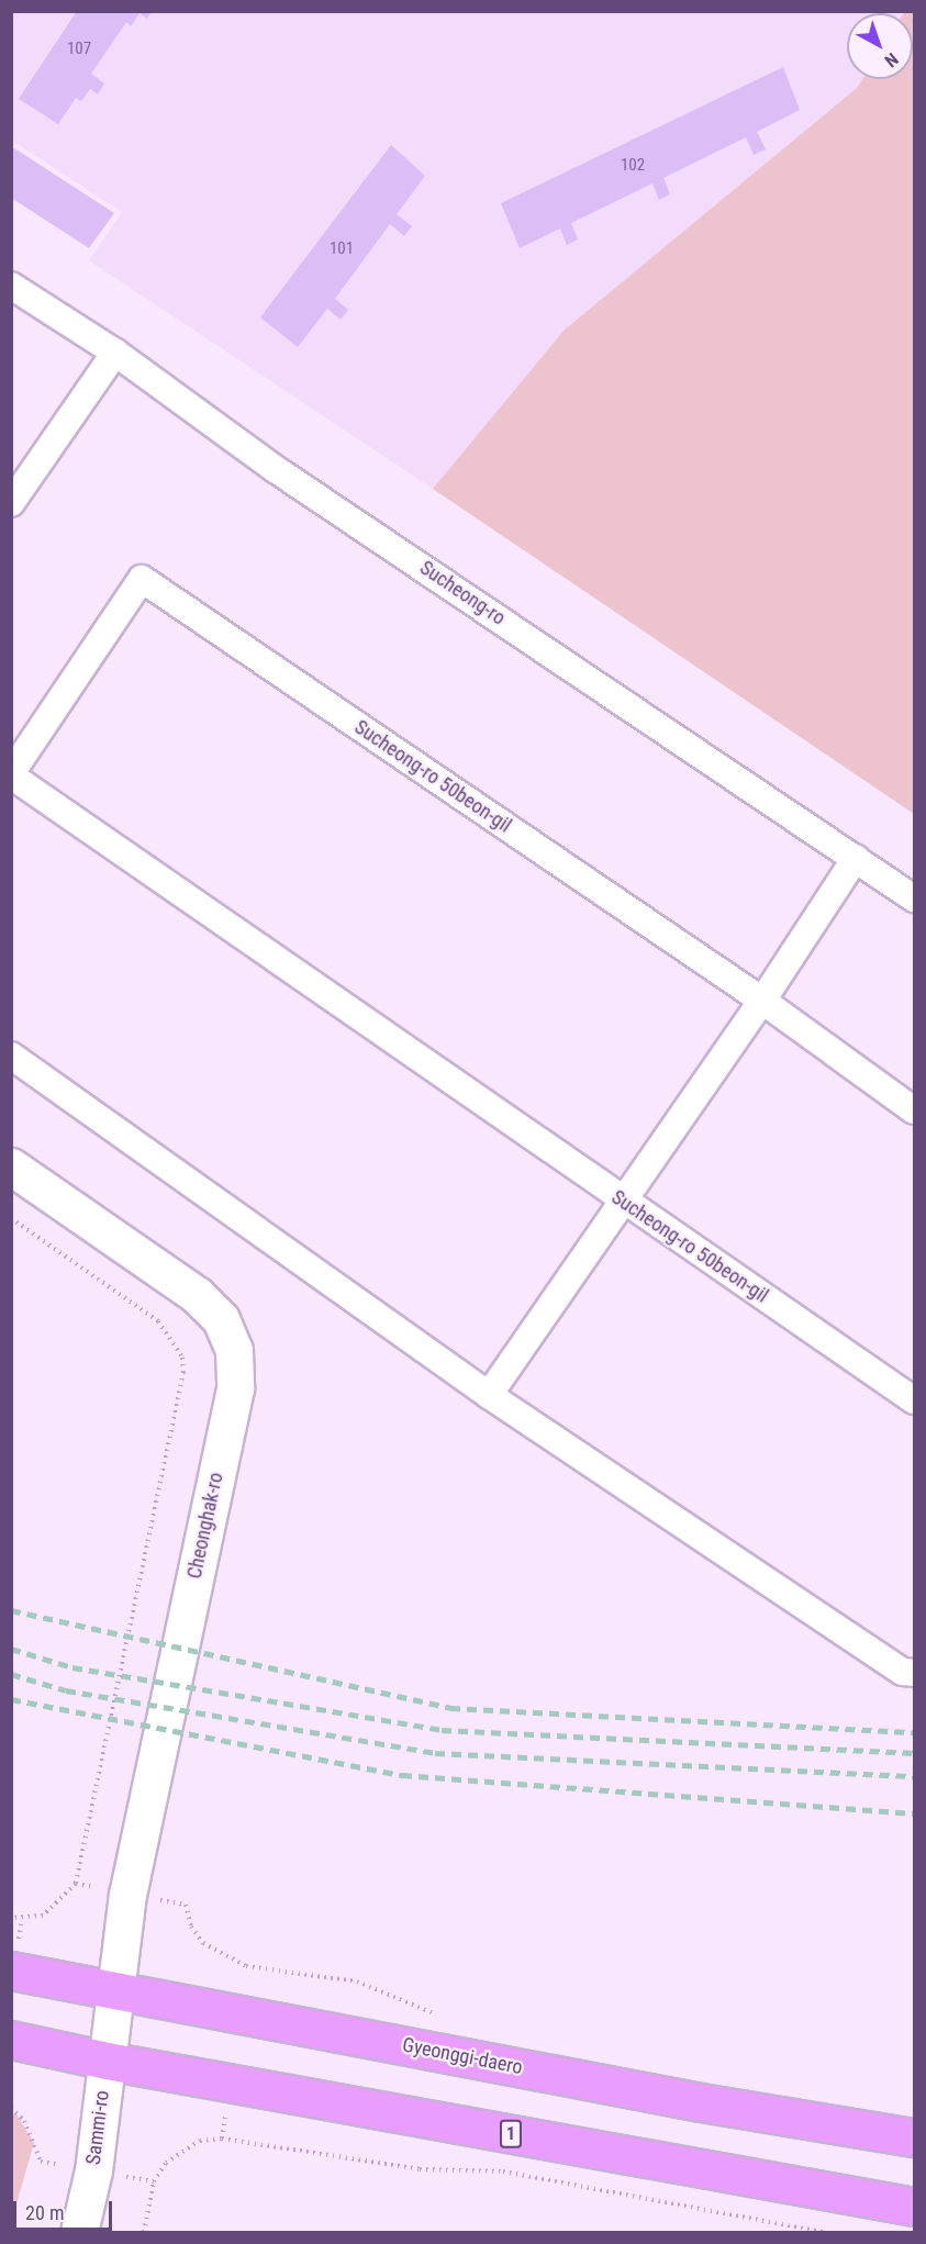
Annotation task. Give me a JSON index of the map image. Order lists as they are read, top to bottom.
{
  "streets": {
    "main road": [
      "Cheonghak-ro",
      "Gyeonggi-daero",
      "Sammi-ro",
      "1"
    ],
    "street": ["Sucheong-ro", "Sucheong-ro 50beon-gil"]
  },
  "crossings": [
    ["Cheonghak-ro", "Gyeonggi-daero"],
    ["Cheonghak-ro", "Sammi-ro"],
    ["Cheonghak-ro", "1"],
    ["Sammi-ro", "1"]
  ],
  "house_numbers": ["107", "102", "101"],
  "scale_bar": "20 m",
  "north": "bottom right"
}
